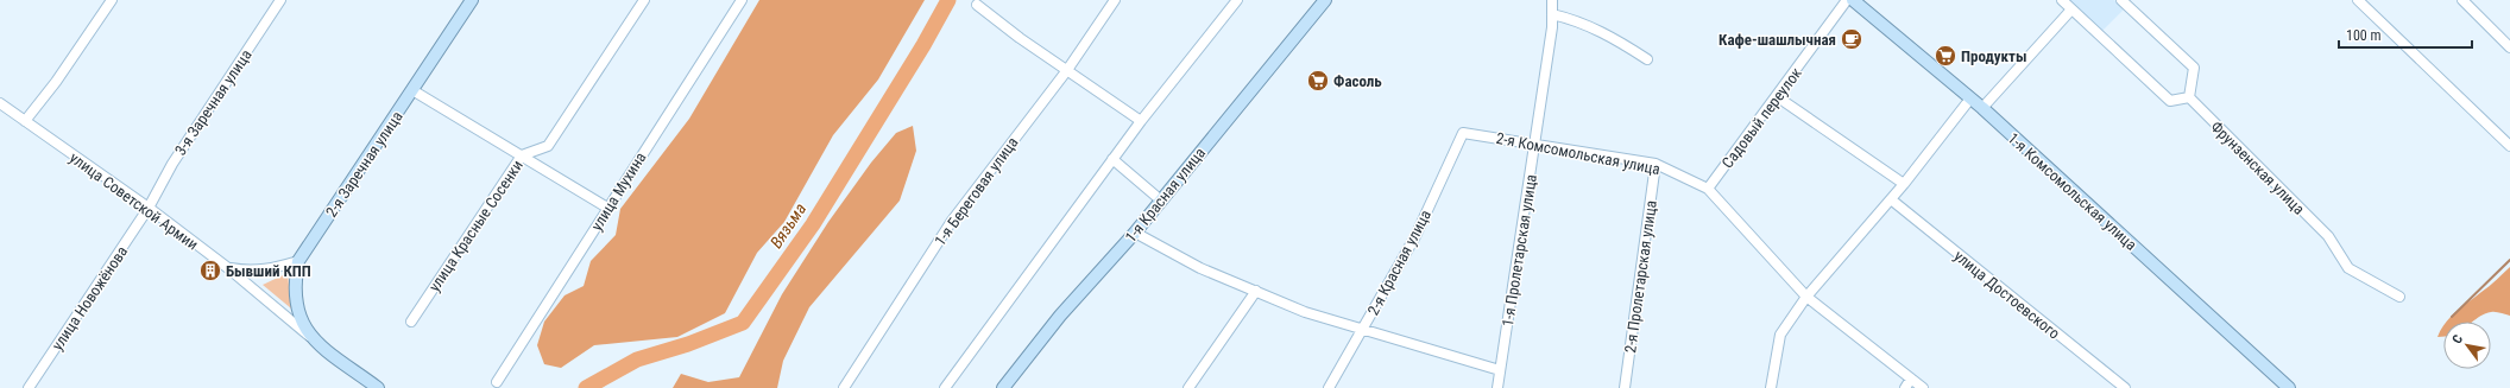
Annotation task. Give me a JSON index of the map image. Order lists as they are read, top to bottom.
{
  "streets": {
    "main road": ["2-я Заречная улица", "1-я Комсомольская улица", "1-я Красная улица"],
    "street": [
      "3-я Заречная улица",
      "Садовый переулок",
      "2-я Комсомольская улица",
      "Фрунзенская улица",
      "улица Мухина",
      "1-я Береговая улица",
      "улица Советской Армии",
      "улица Красные Сосенки",
      "1-я Пролетарская улица",
      "2-я Красная улица",
      "2-я Пролетарская улица",
      "улица Достоевского",
      "улица Новожёнова"
    ]
  },
  "crossings": [
    ["3-я Заречная улица", "улица Советской Армии"],
    ["3-я Заречная улица", "улица Новожёнова"],
    ["Садовый переулок", "2-я Комсомольская улица"],
    ["2-я Комсомольская улица", "1-я Пролетарская улица"],
    ["2-я Комсомольская улица", "2-я Красная улица"],
    ["2-я Комсомольская улица", "2-я Пролетарская улица"],
    ["2-я Заречная улица", "улица Советской Армии"],
    ["улица Советской Армии", "улица Новожёнова"]
  ],
  "water": ["Вязьма"],
  "places": {
    "cafe": ["Кафе-шашлычная"],
    "supermarket": ["Продукты", "Фасоль"],
    "building": ["Бывший КПП"]
  },
  "scale_bar": "100 m",
  "north": "top left"
}
